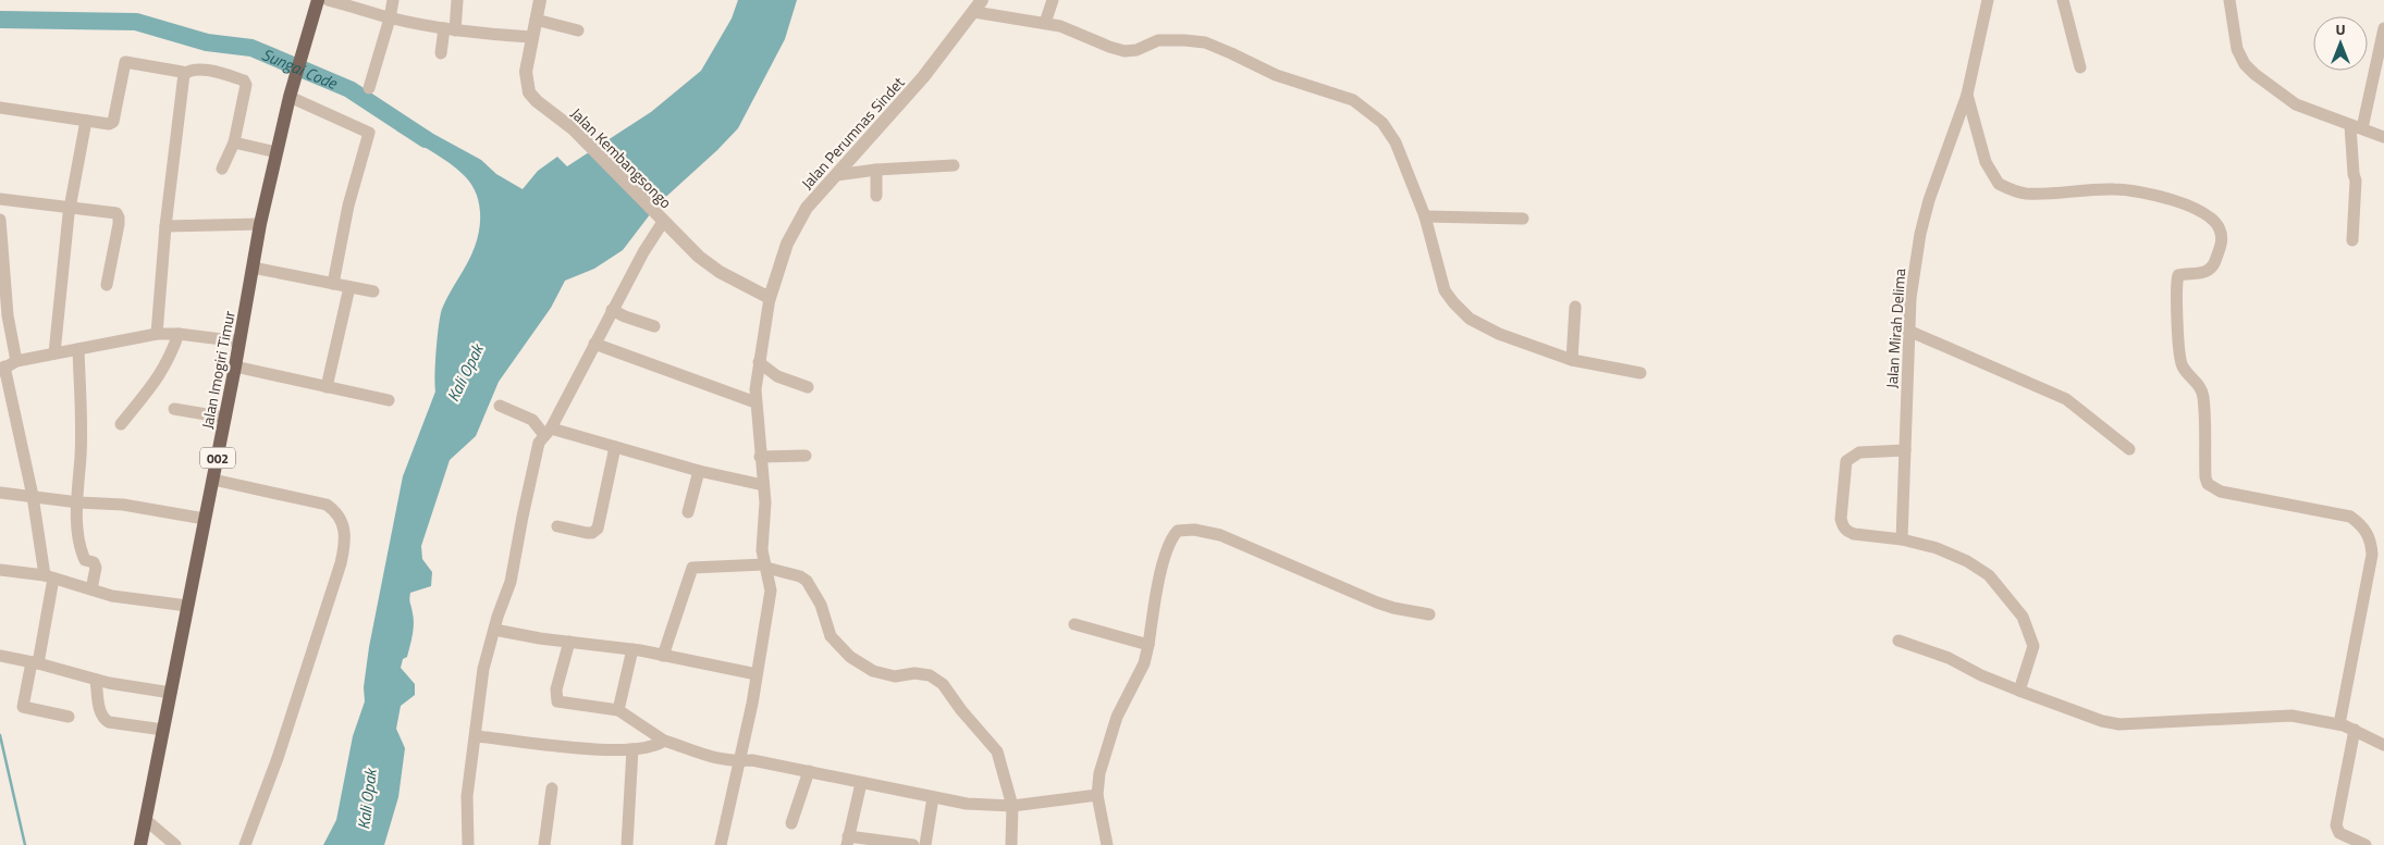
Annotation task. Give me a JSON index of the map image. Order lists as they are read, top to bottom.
{
  "streets": {
    "main road": ["Jalan Imogiri Timur", "002"],
    "street": ["Jalan Perumnas Sindet", "Jalan Kembangsongo", "Jalan Mirah Delima"]
  },
  "crossings": [
    ["Jalan Perumnas Sindet", "Jalan Kembangsongo"]
  ],
  "water": ["Sungai Code", "Kali Opak"],
  "north": "top"
}
